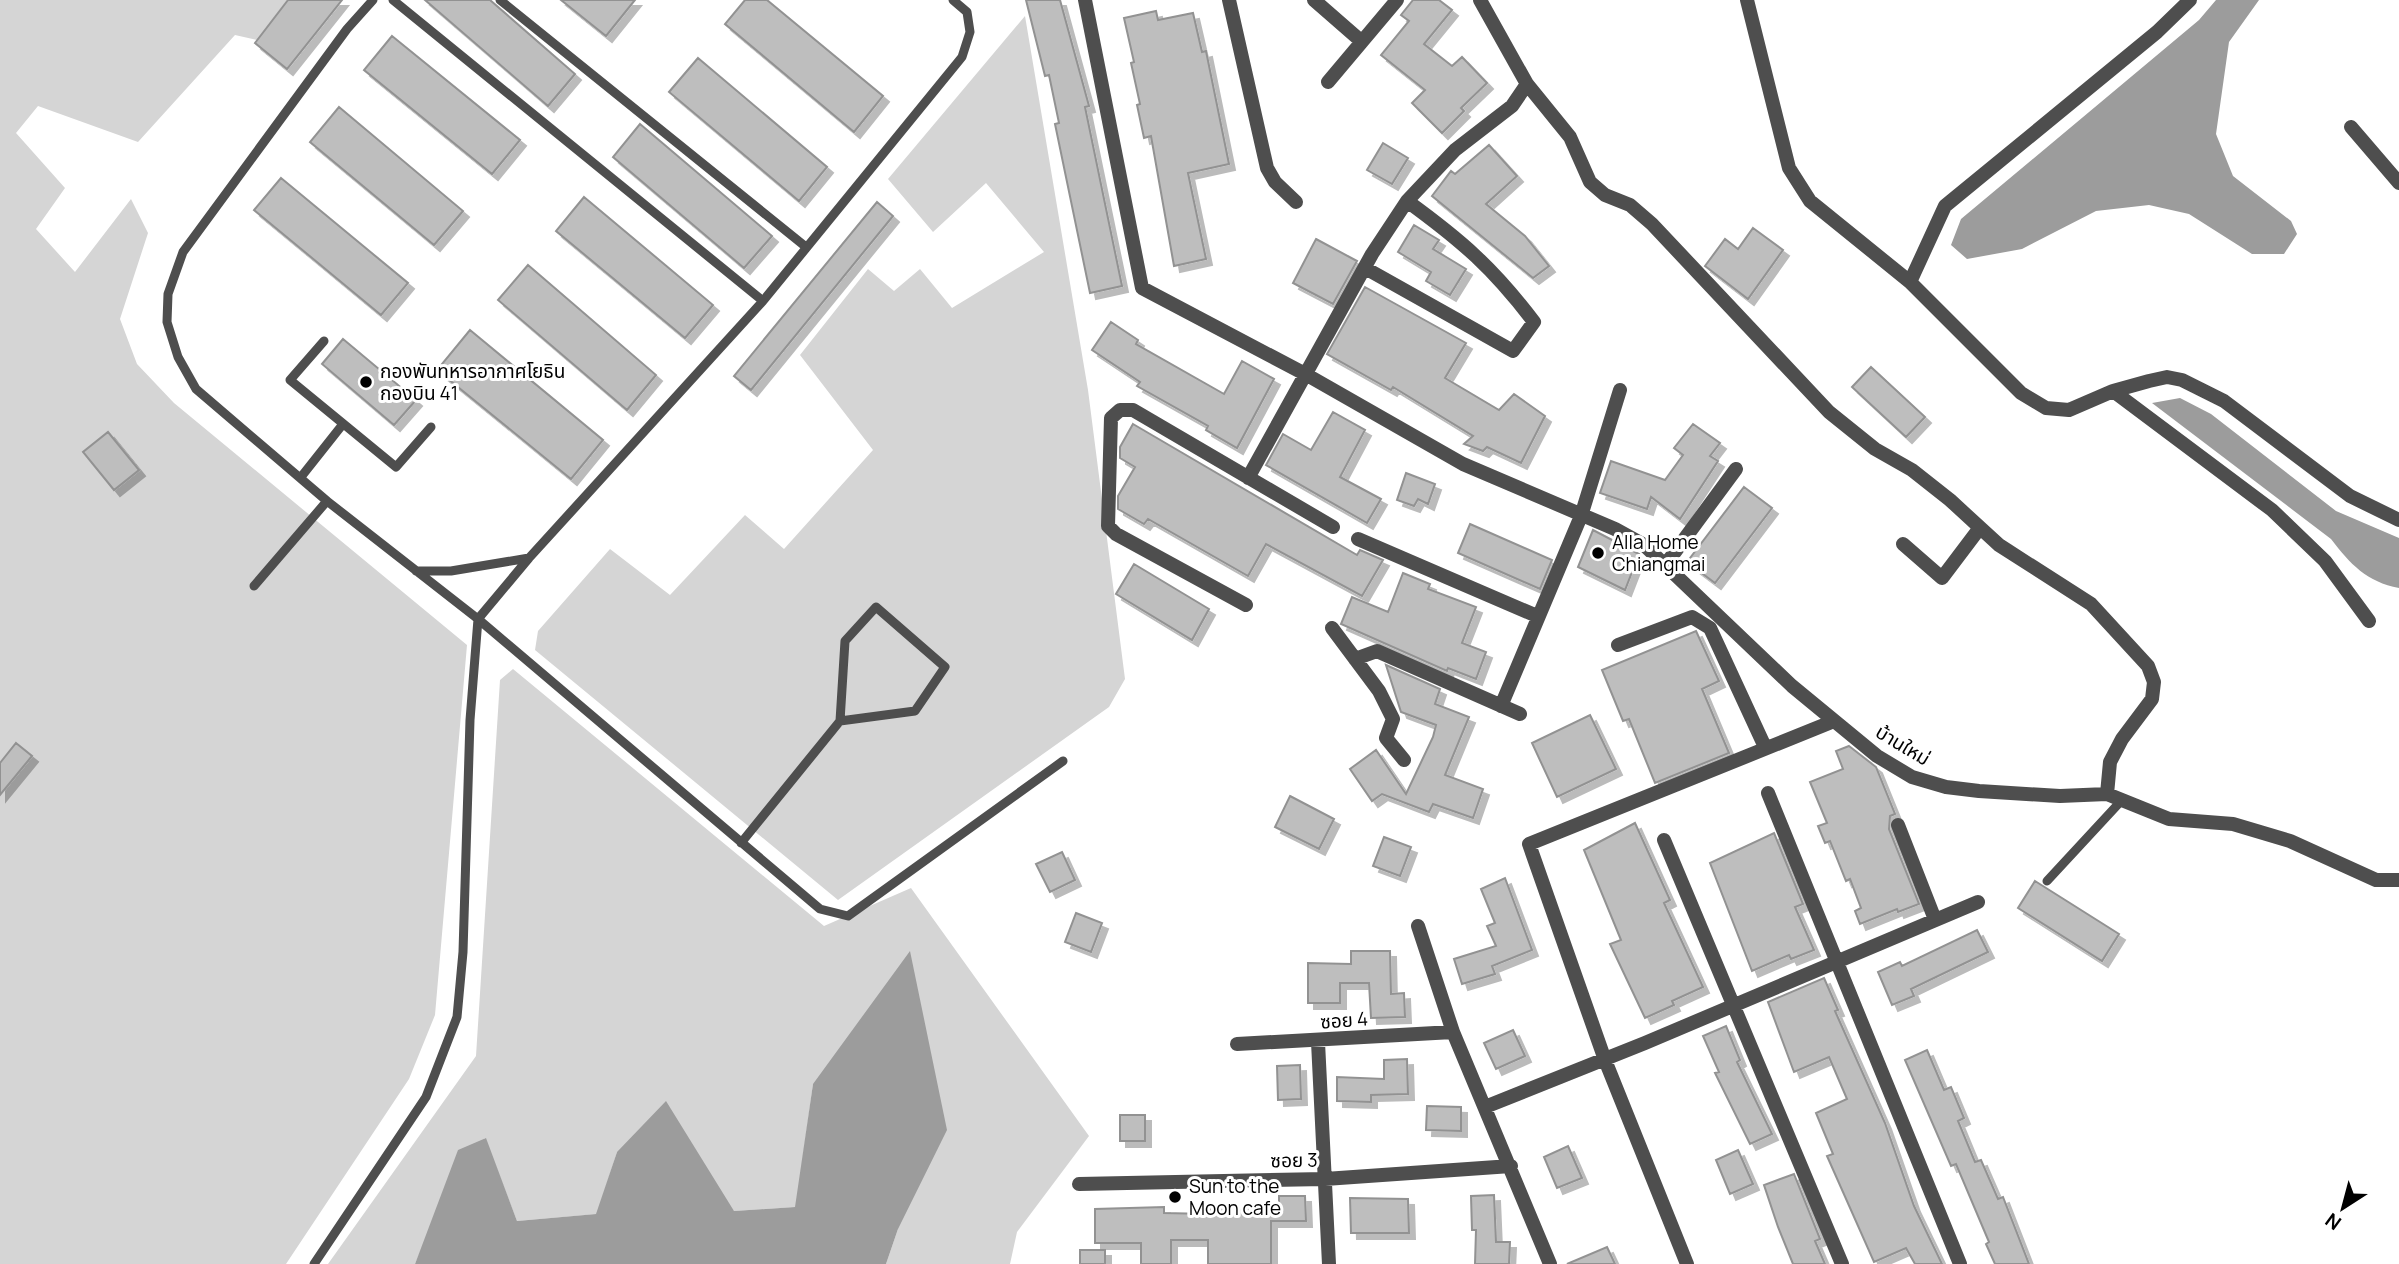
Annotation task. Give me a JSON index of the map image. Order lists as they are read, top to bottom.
{
  "streets": {
    "street": ["บ้านใหม่", "ซอย 4", "ซอย 3"]
  },
  "places": ["กองพันทหารอากาศโยธิน กองบิน 41", "Alla Home Chiangmai", "Sun to the Moon cafe"],
  "north": "bottom left"
}
